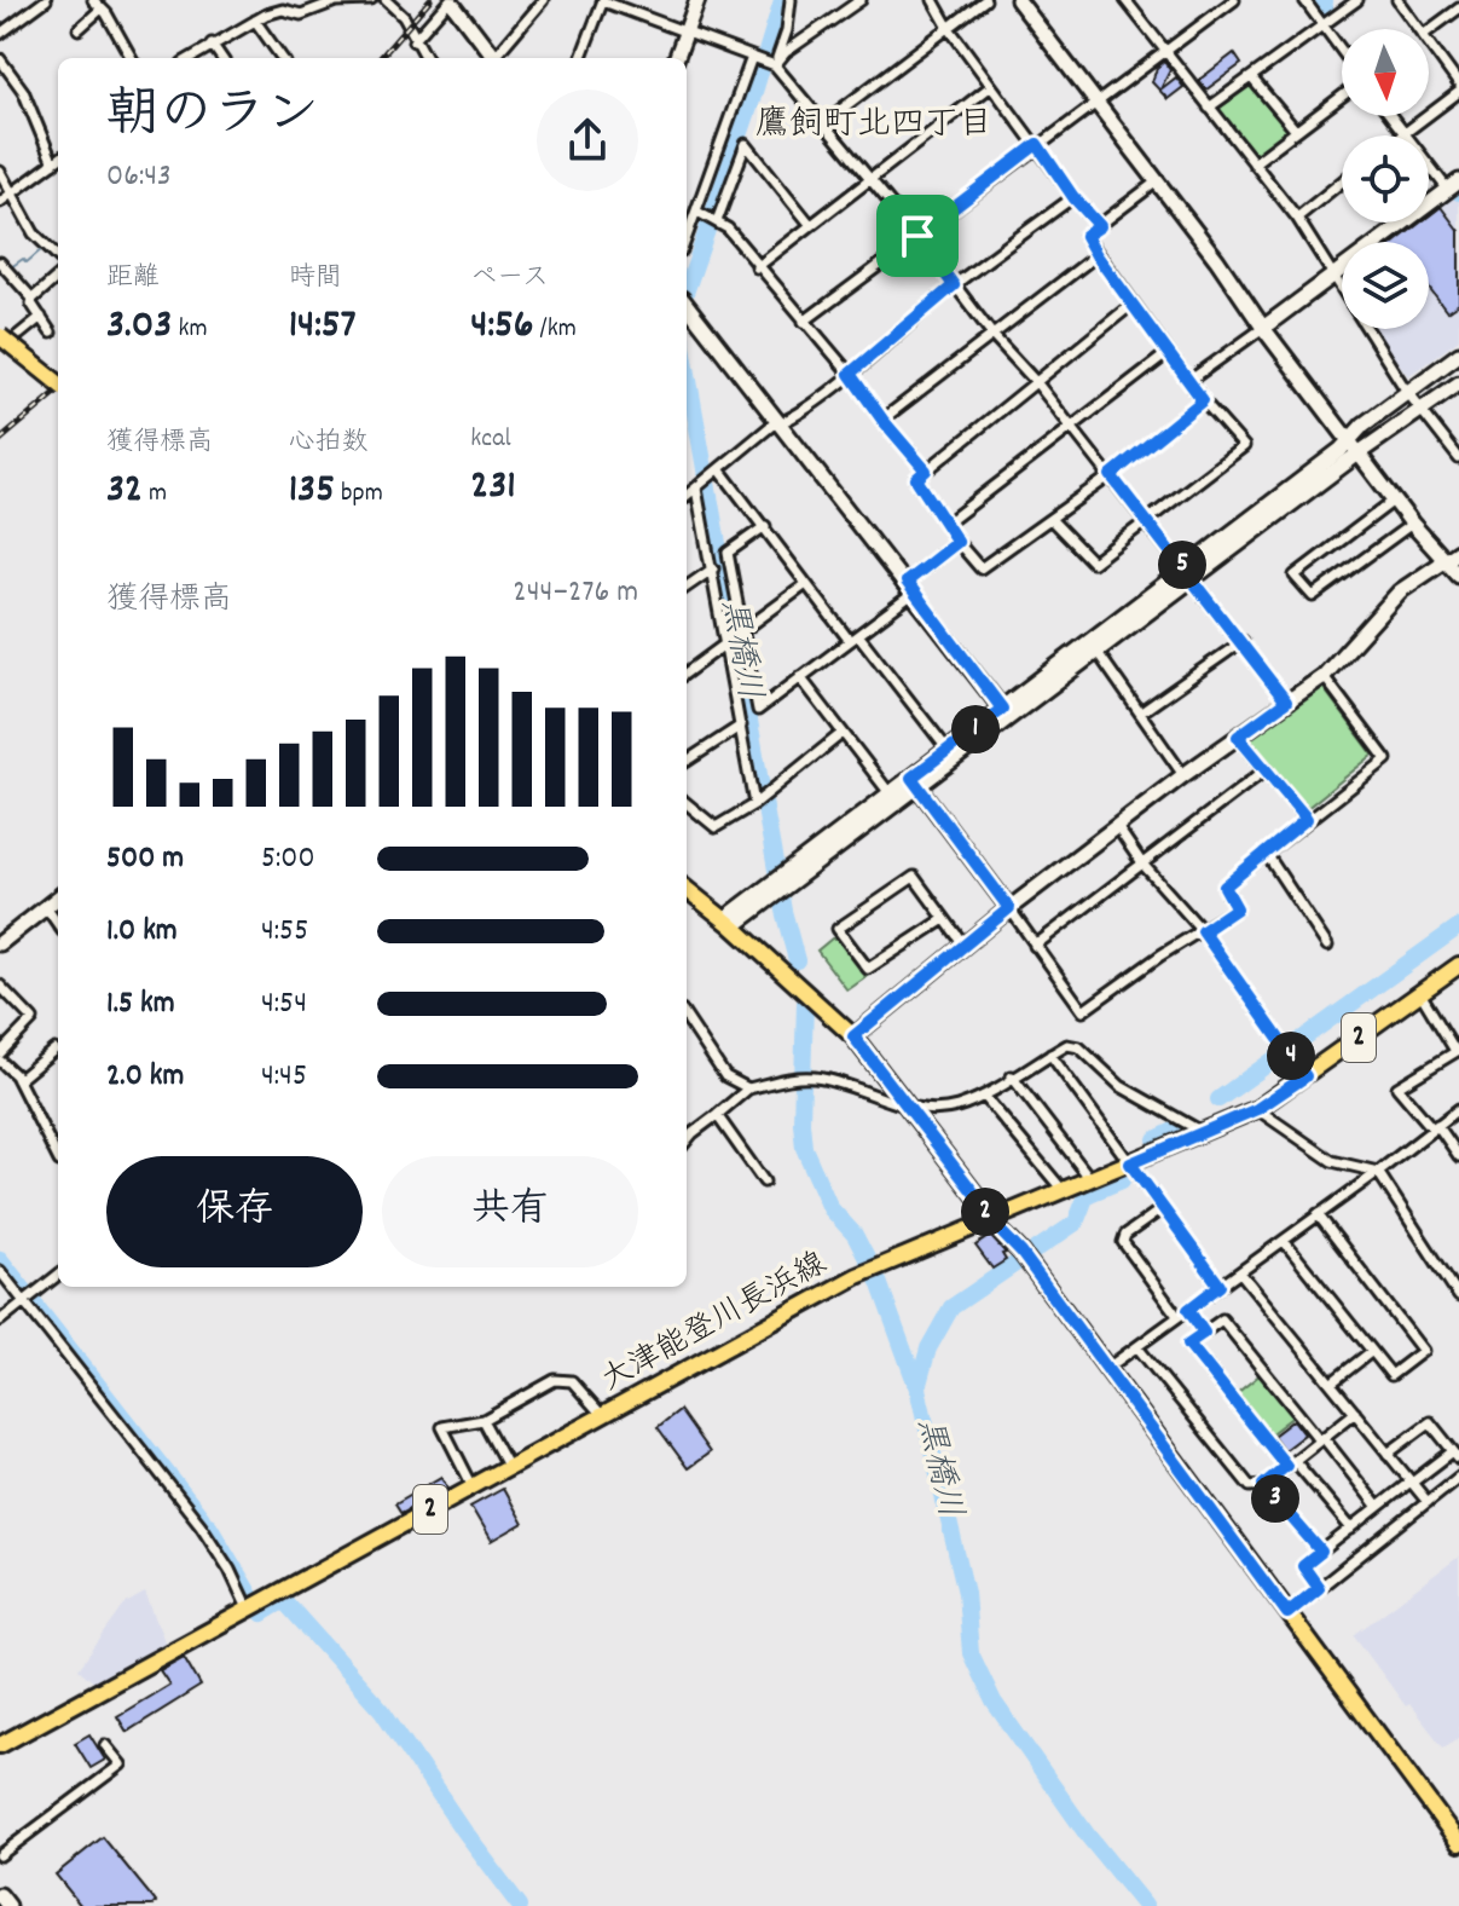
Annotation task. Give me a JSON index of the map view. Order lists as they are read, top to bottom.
{
  "streets": {
    "main road": ["2", "大津能登川長浜線"]
  },
  "districts": ["鷹飼町北四丁目"],
  "water": ["黒橋川"],
  "north": "bottom",
  "page": {
    "heading": ["朝のラン", "06:43"],
    "stats": [
      ["距離", "3.03 km"],
      ["時間", "14:57"],
      ["ペース", "4:56 /km"],
      ["獲得標高", "32 m"],
      ["心拍数", "135 bpm"],
      ["kcal", "231"]
    ],
    "pins": [
      "5",
      "1",
      "4",
      "2",
      "3"
    ],
    "chart": ["獲得標高", "244–276 m"],
    "list": [
      {
        "name": "500 m",
        "note": "5:00"
      },
      {
        "name": "1.0 km",
        "note": "4:55"
      },
      {
        "name": "1.5 km",
        "note": "4:54"
      },
      {
        "name": "2.0 km",
        "note": "4:45"
      }
    ],
    "buttons": ["保存", "共有"]
  }
}
